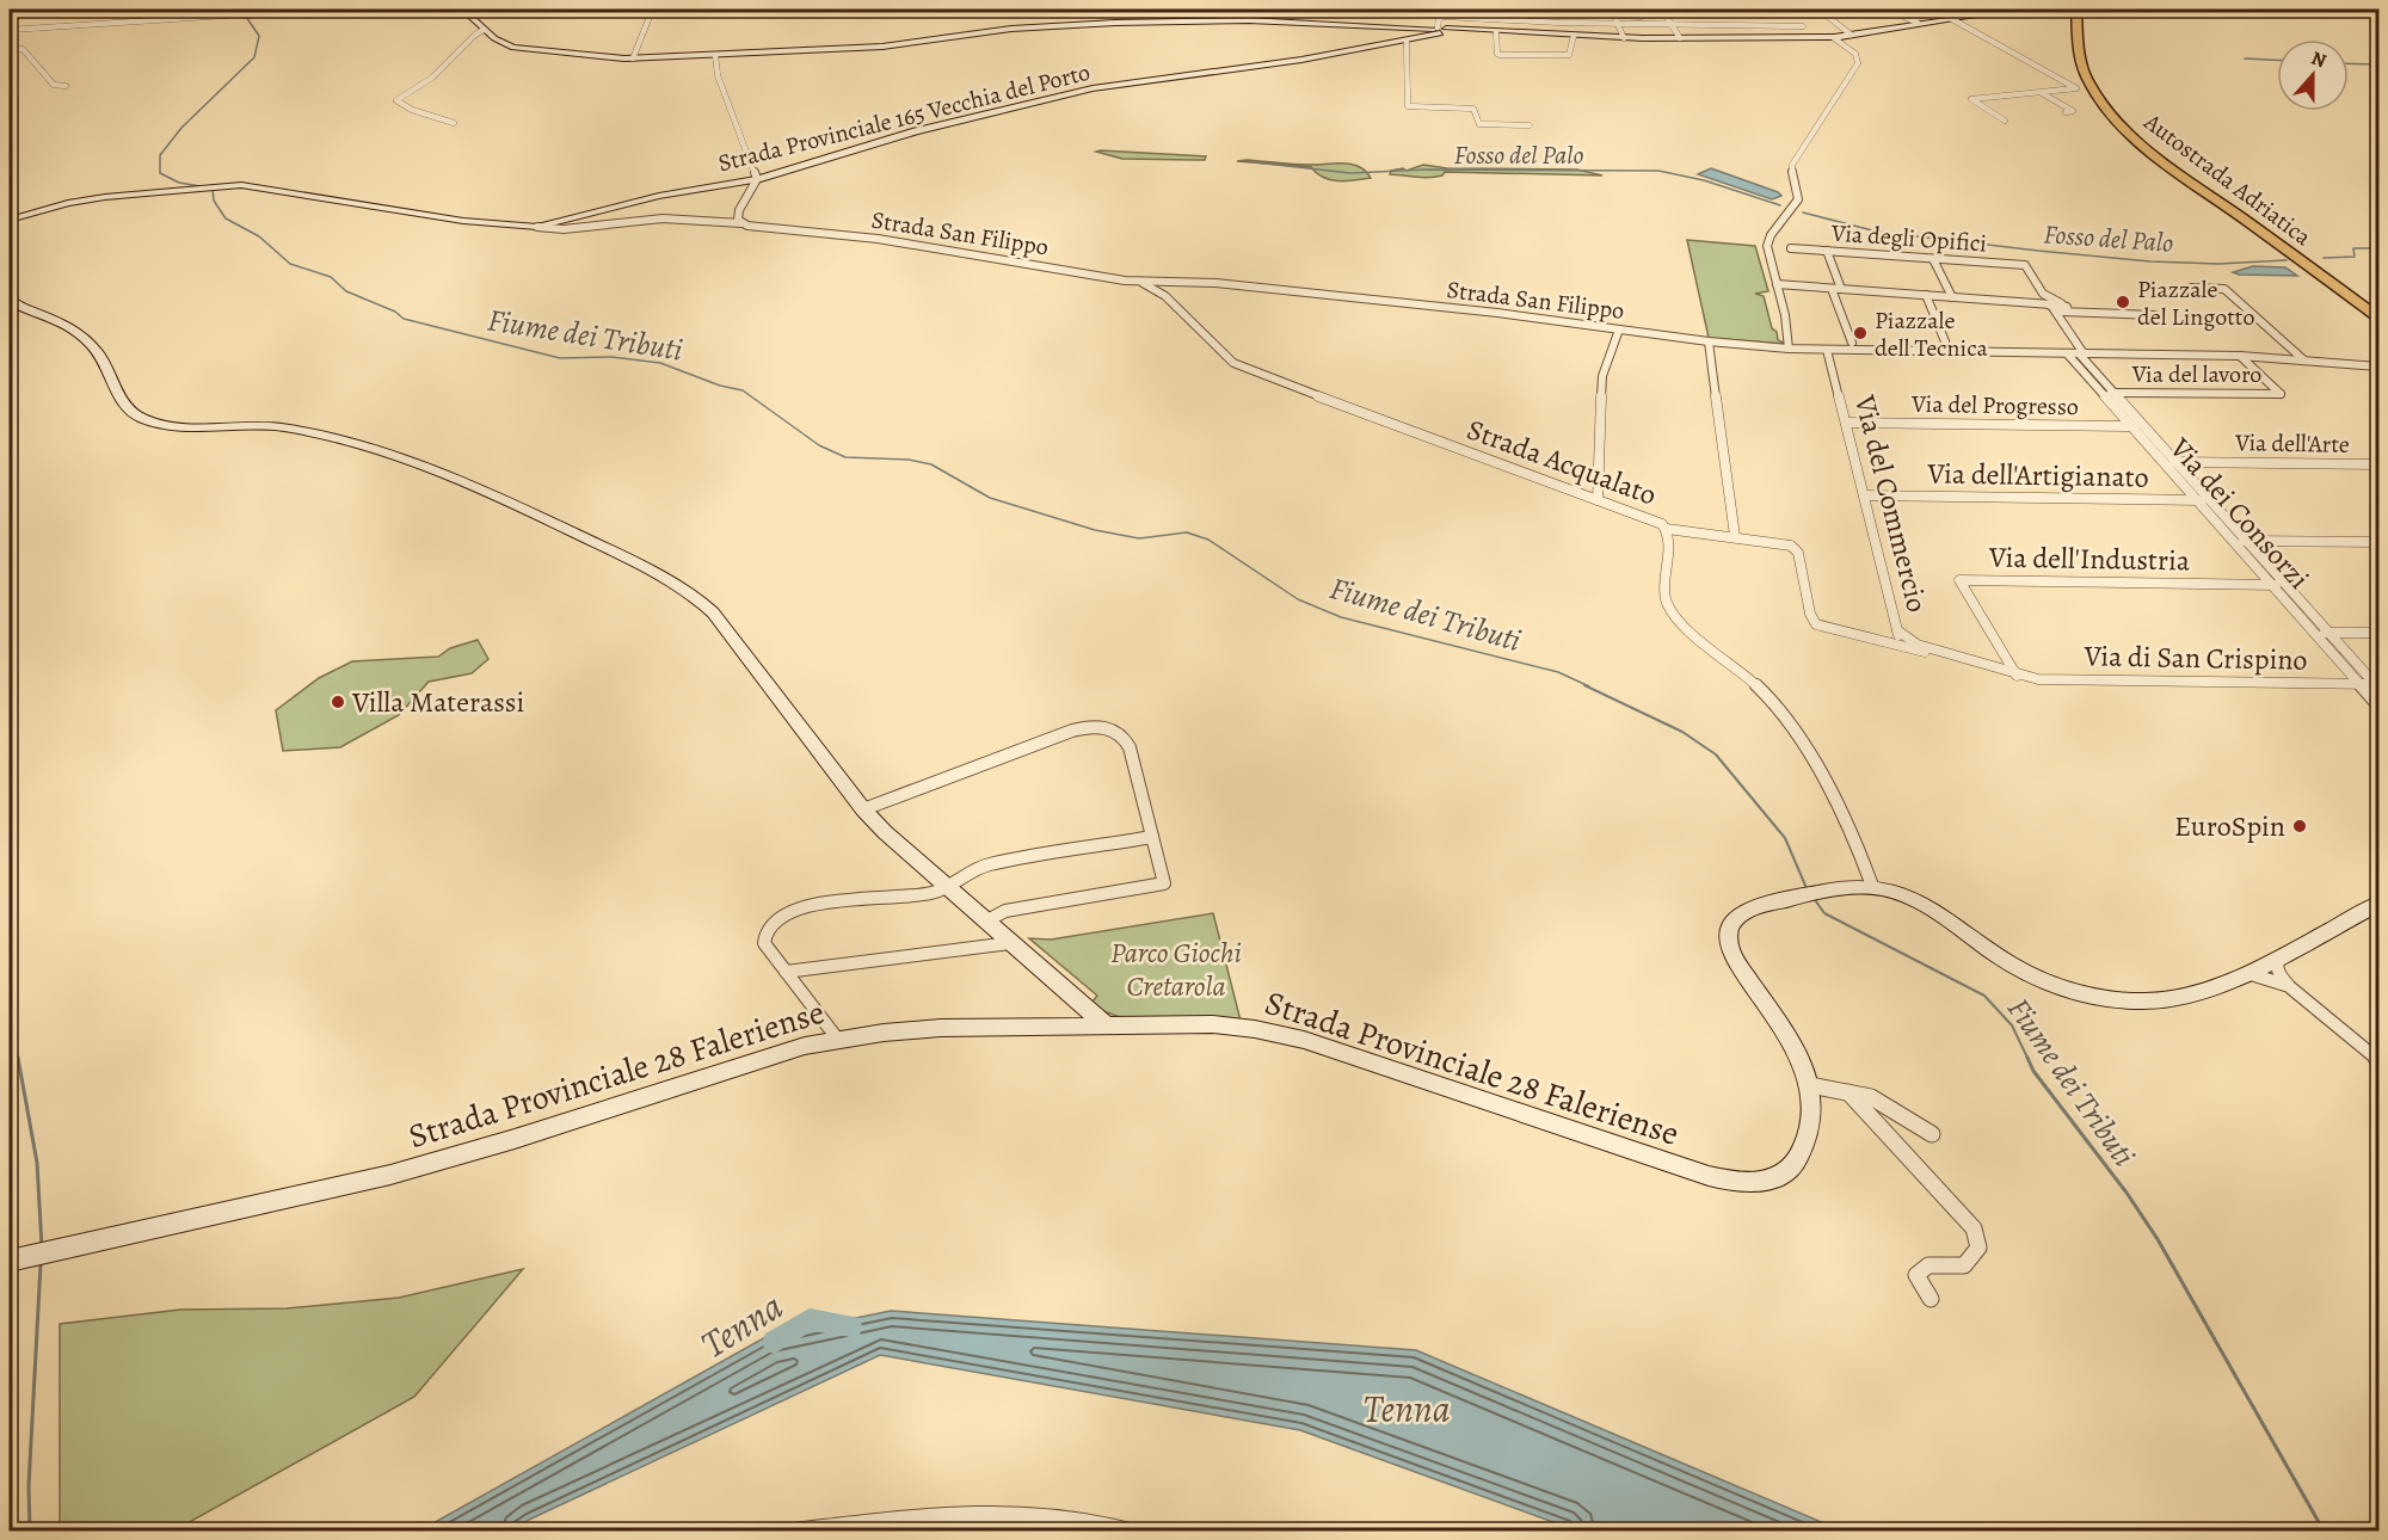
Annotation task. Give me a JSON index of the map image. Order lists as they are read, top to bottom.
{
  "streets": {
    "highway": ["Autostrada Adriatica"],
    "main road": ["Strada Provinciale 165 Vecchia del Porto", "Strada Provinciale 28 Faleriense"],
    "street": [
      "Strada San Filippo",
      "Via degli Opifici",
      "Via del lavoro",
      "Via del Progresso",
      "Via dell'Arte",
      "Strada Acqualato",
      "Via dell'Artigianato",
      "Via del Commercio",
      "Via dei Consorzi",
      "Via dell'Industria",
      "Via di San Crispino"
    ]
  },
  "crossings": [
    ["Strada Provinciale 165 Vecchia del Porto", "Strada San Filippo"],
    ["Strada San Filippo", "Via del lavoro"],
    ["Strada San Filippo", "Strada Acqualato"],
    ["Strada San Filippo", "Via del Commercio"],
    ["Strada San Filippo", "Via dei Consorzi"],
    ["Via degli Opifici", "Via dei Consorzi"],
    ["Via del lavoro", "Via dei Consorzi"],
    ["Via del Progresso", "Via del Commercio"],
    ["Via del Progresso", "Via dei Consorzi"],
    ["Via dell'Arte", "Via dei Consorzi"],
    ["Strada Acqualato", "Strada Provinciale 28 Faleriense"],
    ["Via dell'Artigianato", "Via del Commercio"],
    ["Via dell'Artigianato", "Via dei Consorzi"],
    ["Via del Commercio", "Via dell'Industria"],
    ["Via del Commercio", "Via di San Crispino"],
    ["Via dei Consorzi", "Via dell'Industria"],
    ["Via dei Consorzi", "Via di San Crispino"],
    ["Via dell'Industria", "Via di San Crispino"]
  ],
  "water": ["Fosso del Palo", "Fiume dei Tributi", "Tenna"],
  "parks": ["Parco Giochi Cretarola"],
  "places": [
    "Piazzale del Lingotto",
    "Piazzale dell Tecnica",
    "Villa Materassi",
    "EuroSpin"
  ],
  "north": "top"
}
